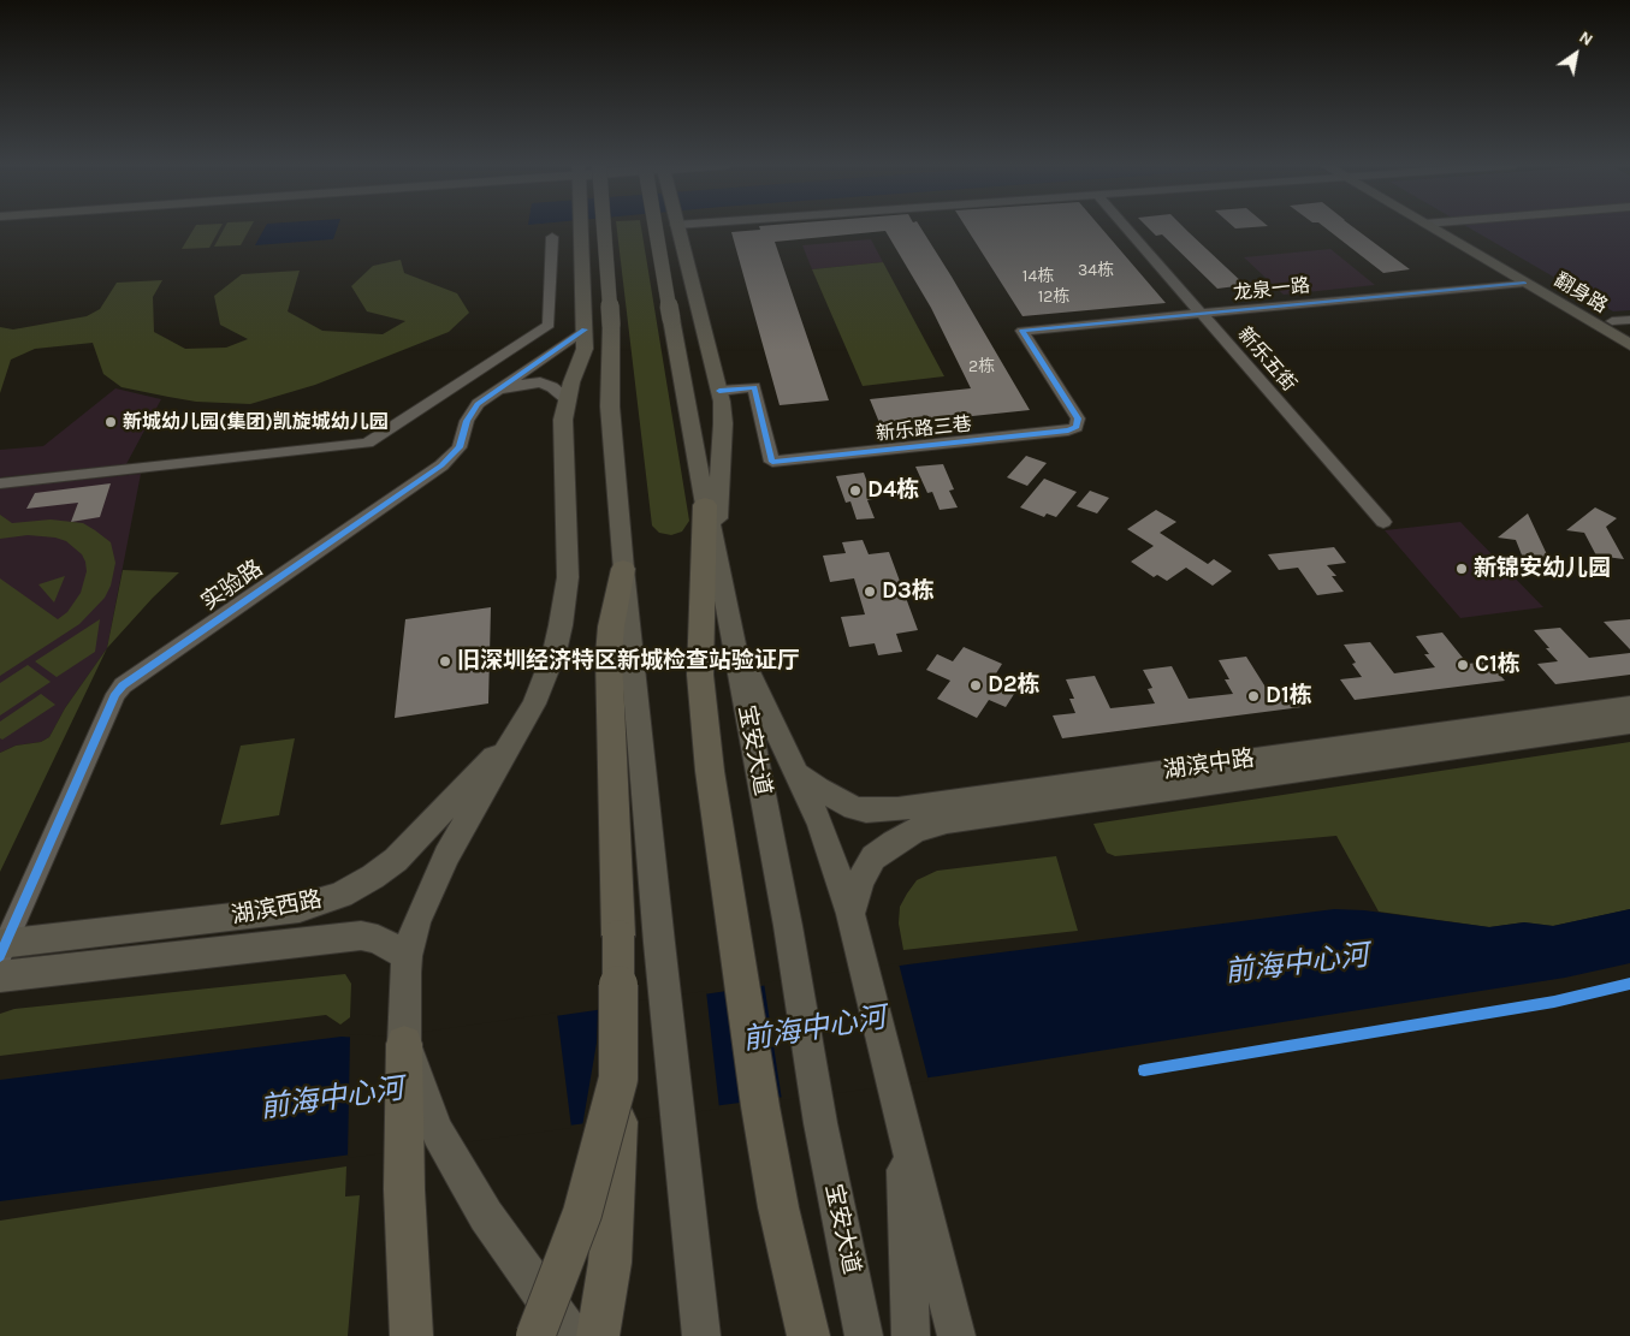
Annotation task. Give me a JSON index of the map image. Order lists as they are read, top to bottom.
{
  "streets": {
    "main road": [
      "翻身路",
      "宝安大道",
      "湖滨中路",
      "湖滨西路"
    ],
    "street": [
      "龙泉一路",
      "新乐五街",
      "新乐路三巷",
      "实验路"
    ]
  },
  "crossings": [
    ["龙泉一路", "翻身路"],
    ["龙泉一路", "新乐五街"],
    ["龙泉一路", "新乐路三巷"],
    ["实验路", "湖滨西路"]
  ],
  "water": ["前海中心河"],
  "places": [
    "新城幼儿园(集团)凯旋城幼儿园",
    "D4栋",
    "新锦安幼儿园",
    "D3栋",
    "旧深圳经济特区新城检查站验证厅",
    "C1栋",
    "D2栋",
    "D1栋"
  ],
  "house_numbers": [
    "34栋",
    "14栋",
    "12栋",
    "2栋"
  ],
  "north": "top right"
}
